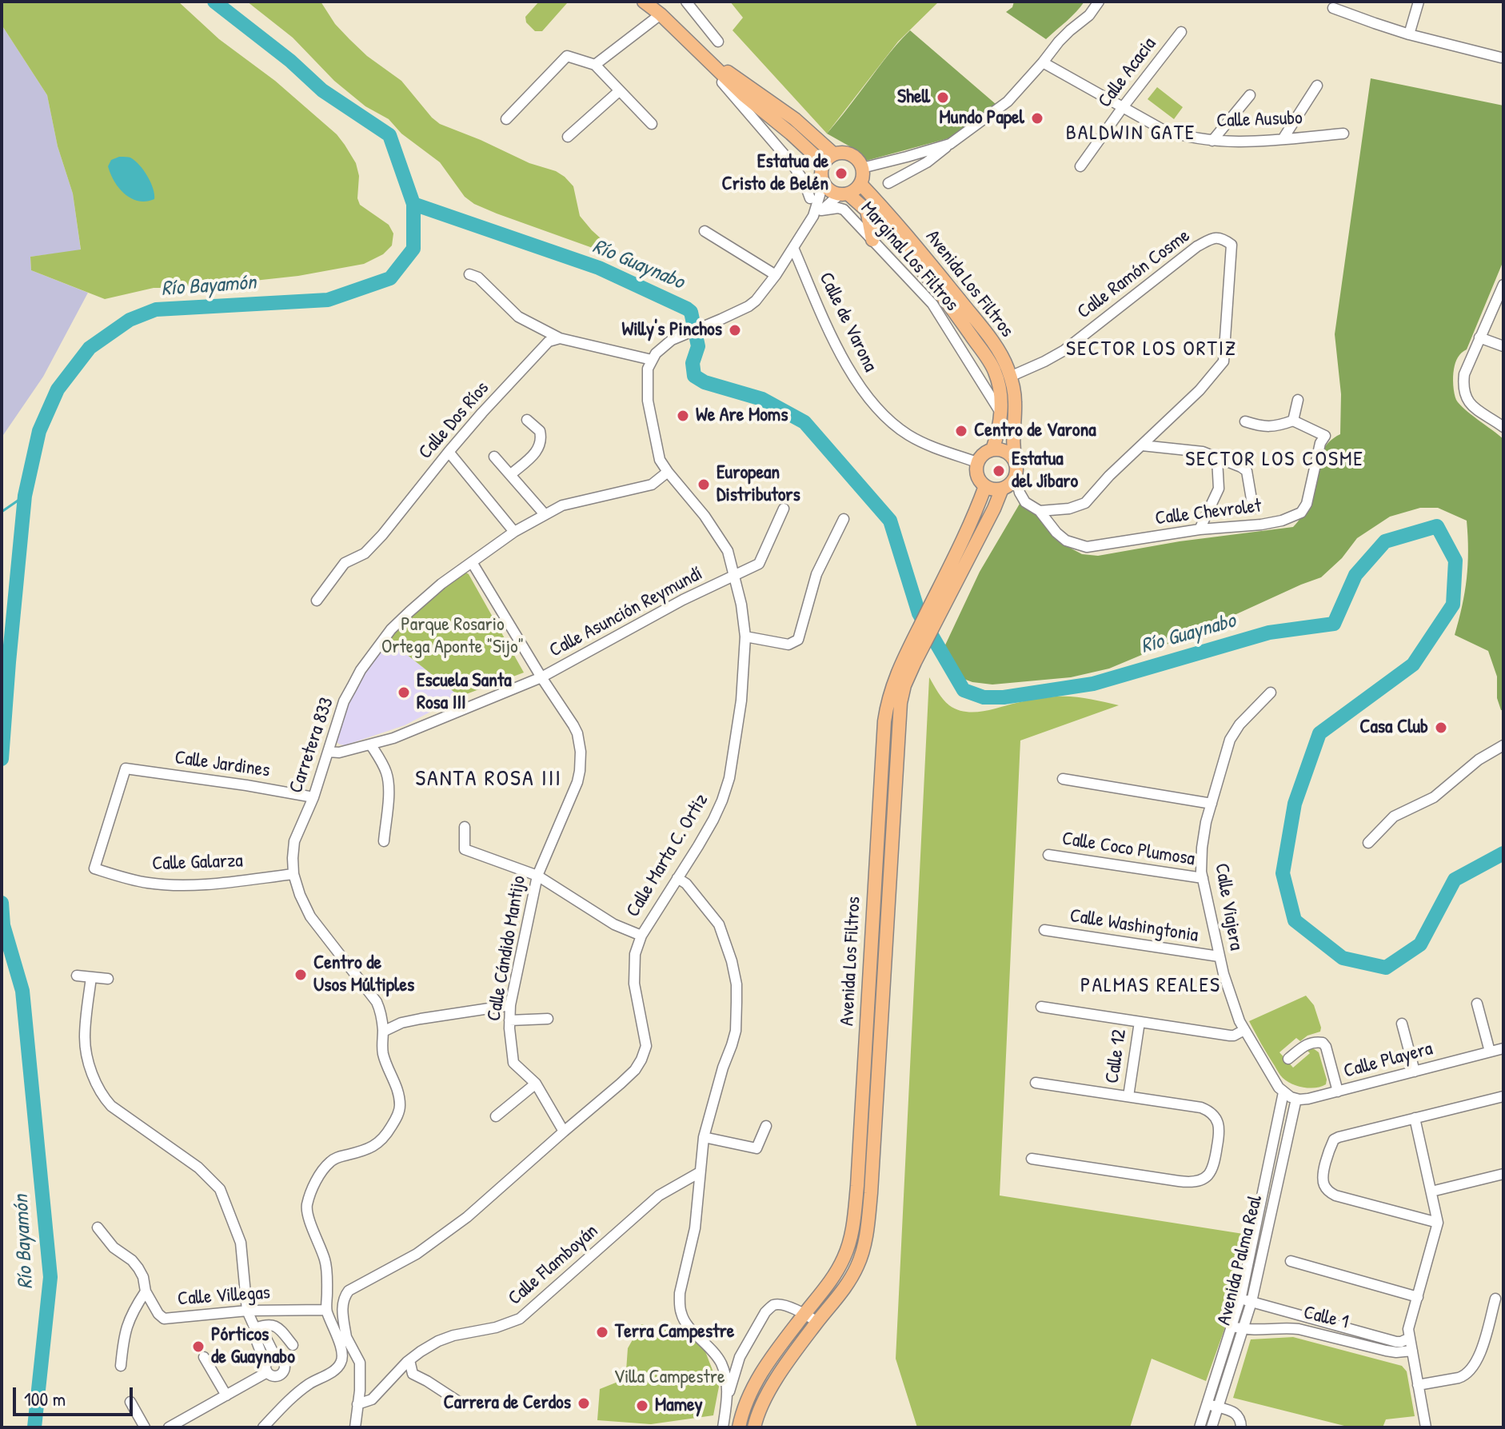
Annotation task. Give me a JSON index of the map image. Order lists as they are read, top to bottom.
{
  "streets": {
    "main road": ["Avenida Los Filtros"],
    "street": [
      "Calle Acacia",
      "Calle Ausubo",
      "Marginal Los Filtros",
      "Calle Ramón Cosme",
      "Calle de Varona",
      "Calle Dos Ríos",
      "Calle Chevrolet",
      "Calle Asunción Reymundí",
      "Carretera 833",
      "Calle Jardines",
      "Calle Coco Plumosa",
      "Calle Marta C. Ortiz",
      "Calle Galarza",
      "Calle Viajera",
      "Calle Washingtonia",
      "Calle Cándido Mantijo",
      "Calle 12",
      "Calle Playera",
      "Avenida Palma Real",
      "Calle Flamboyán",
      "Calle Villegas",
      "Calle 1"
    ]
  },
  "crossings": [
    ["Calle Acacia", "Calle Ausubo"],
    ["Marginal Los Filtros", "Avenida Los Filtros"],
    ["Calle Ramón Cosme", "Avenida Los Filtros"],
    ["Calle Ramón Cosme", "Calle Chevrolet"],
    ["Avenida Los Filtros", "Calle de Varona"],
    ["Avenida Los Filtros", "Calle Chevrolet"],
    ["Calle de Varona", "Calle Chevrolet"],
    ["Calle Asunción Reymundí", "Carretera 833"],
    ["Calle Asunción Reymundí", "Calle Marta C. Ortiz"],
    ["Calle Asunción Reymundí", "Calle Cándido Mantijo"],
    ["Carretera 833", "Calle Jardines"],
    ["Carretera 833", "Calle Marta C. Ortiz"],
    ["Carretera 833", "Calle Galarza"],
    ["Carretera 833", "Calle Cándido Mantijo"],
    ["Carretera 833", "Calle Villegas"],
    ["Calle Jardines", "Calle Galarza"],
    ["Calle Coco Plumosa", "Calle Viajera"],
    ["Calle Marta C. Ortiz", "Calle Cándido Mantijo"],
    ["Calle Viajera", "Calle Washingtonia"],
    ["Calle Viajera", "Avenida Palma Real"],
    ["Calle Playera", "Avenida Palma Real"],
    ["Avenida Palma Real", "Calle 1"]
  ],
  "districts": [
    "BALDWIN GATE",
    "SECTOR LOS ORTIZ",
    "SECTOR LOS COSME",
    "SANTA ROSA III",
    "PALMAS REALES"
  ],
  "water": ["Río Guaynabo", "Río Bayamón"],
  "parks": ["Parque Rosario Ortega Aponte \"Sijo\"", "Villa Campestre"],
  "places": [
    "Shell",
    "Mundo Papel",
    "Estatua de Cristo de Belén",
    "Willy's Pinchos",
    "We Are Moms",
    "Centro de Varona",
    "Estatua del Jíbaro",
    "European Distributors",
    "Escuela Santa Rosa III",
    "Casa Club",
    "Centro de Usos Múltiples",
    "Terra Campestre",
    "Pórticos de Guaynabo",
    "Carrera de Cerdos",
    "Mamey"
  ],
  "scale_bar": "100 m"
}
